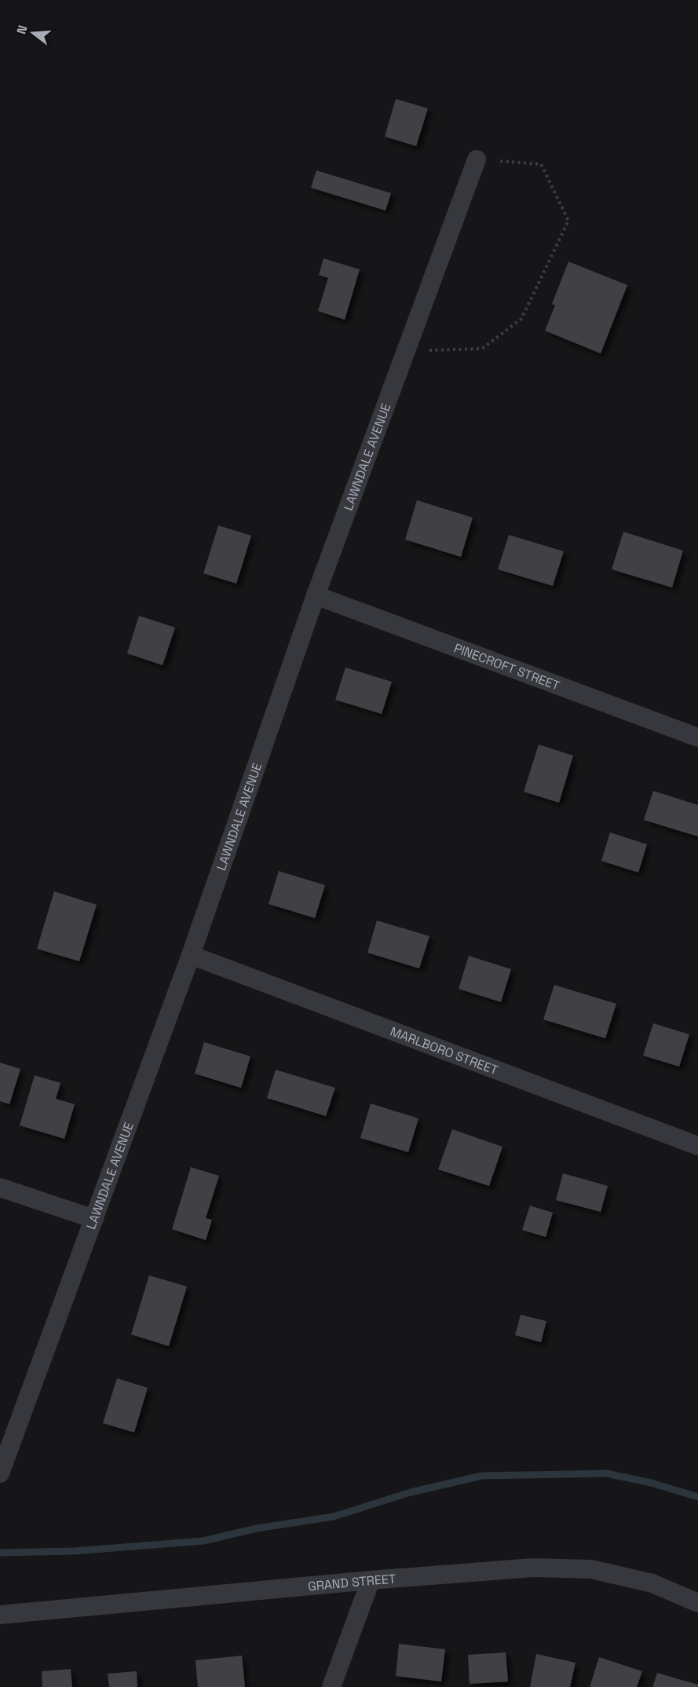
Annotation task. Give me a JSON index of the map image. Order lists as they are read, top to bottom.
{
  "streets": {
    "street": [
      "LAWNDALE AVENUE",
      "PINECROFT STREET",
      "MARLBORO STREET",
      "GRAND STREET"
    ]
  },
  "crossings": [
    ["LAWNDALE AVENUE", "PINECROFT STREET"],
    ["LAWNDALE AVENUE", "MARLBORO STREET"]
  ],
  "north": "left"
}
